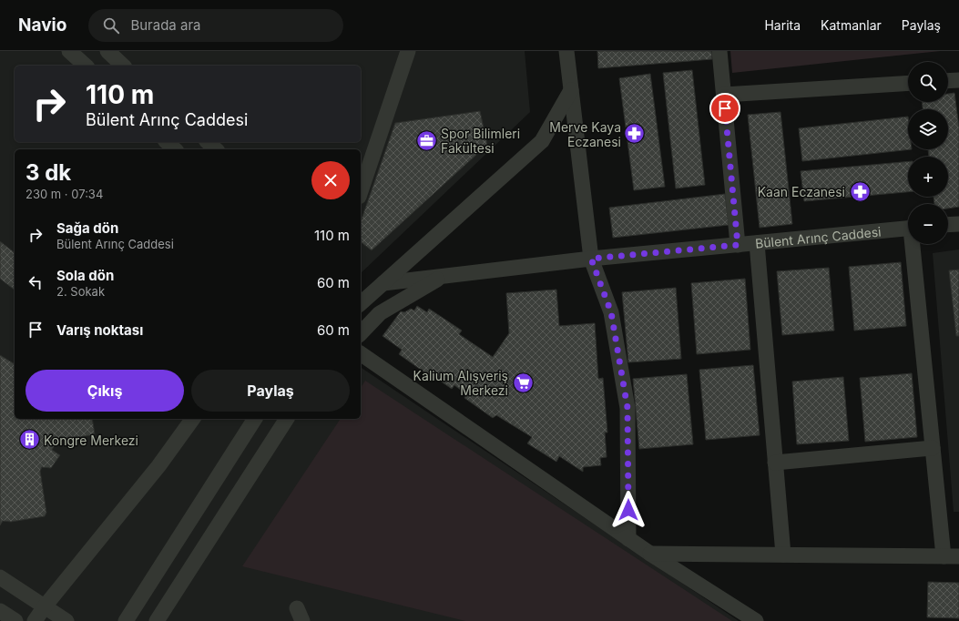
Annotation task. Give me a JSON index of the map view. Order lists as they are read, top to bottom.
{
  "streets": {
    "street": ["Bülent Arınç Caddesi"]
  },
  "places": {
    "pharmacy": ["Merve Kaya Eczanesi", "Kaan Eczanesi"],
    "office": ["Spor Bilimleri Fakültesi"],
    "supermarket": ["Kalium Alışveriş Merkezi"],
    "building": ["Kongre Merkezi"]
  },
  "page": {
    "header": "Navio",
    "search": "Burada ara",
    "nav": ["Harita", "Katmanlar", "Paylaş"],
    "map_buttons": ["+", "−"],
    "turn": ["110 m", "Bülent Arınç Caddesi"],
    "heading": ["3 dk", "230 m · 07:34"],
    "list": [
      {
        "name": "Sağa dön",
        "note": "Bülent Arınç Caddesi",
        "value": "110 m"
      },
      {
        "name": "Sola dön",
        "note": "2. Sokak",
        "value": "60 m"
      },
      {
        "name": "Varış noktası",
        "value": "60 m"
      }
    ],
    "buttons": ["Çıkış", "Paylaş"]
  }
}
